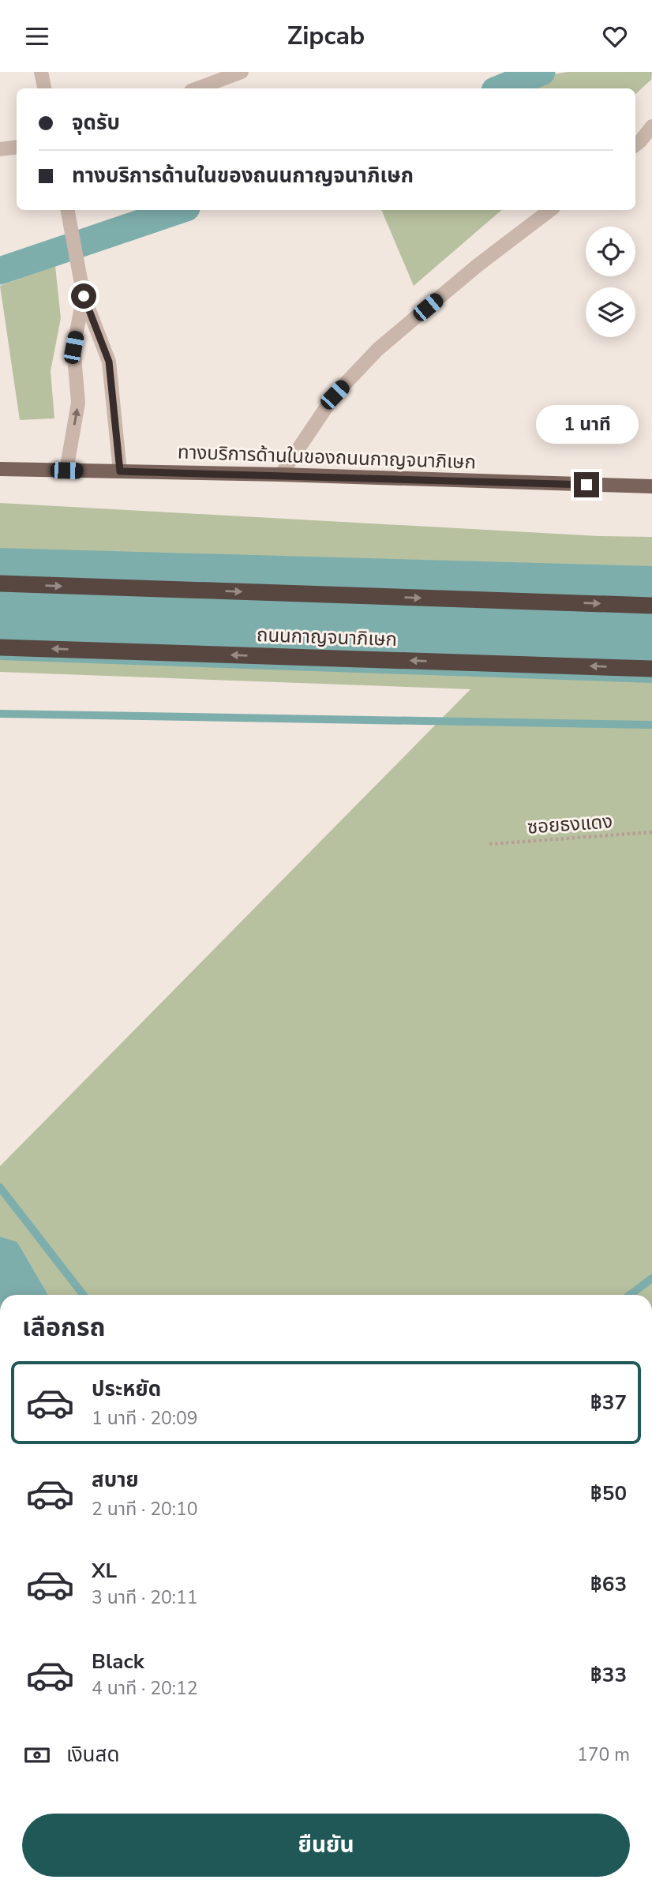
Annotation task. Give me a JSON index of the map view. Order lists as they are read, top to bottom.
{
  "streets": {
    "highway": ["ถนนกาญจนาภิเษก"],
    "main road": ["ทางบริการด้านในของถนนกาญจนาภิเษก"],
    "path": ["ซอยธงแดง"]
  },
  "page": {
    "header": "Zipcab",
    "banner": ["จุดรับ", "ทางบริการด้านในของถนนกาญจนาภิเษก"],
    "bubble": "1 นาที",
    "heading": "เลือกรถ",
    "list": [
      {
        "name": "ประหยัด",
        "note": "1 นาที · 20:09",
        "value": "฿37"
      },
      {
        "name": "สบาย",
        "note": "2 นาที · 20:10",
        "value": "฿50"
      },
      {
        "name": "XL",
        "note": "3 นาที · 20:11",
        "value": "฿63"
      },
      {
        "name": "Black",
        "note": "4 นาที · 20:12",
        "value": "฿33"
      }
    ],
    "pay": ["เงินสด", "170 m"],
    "buttons": "ยืนยัน"
  }
}
